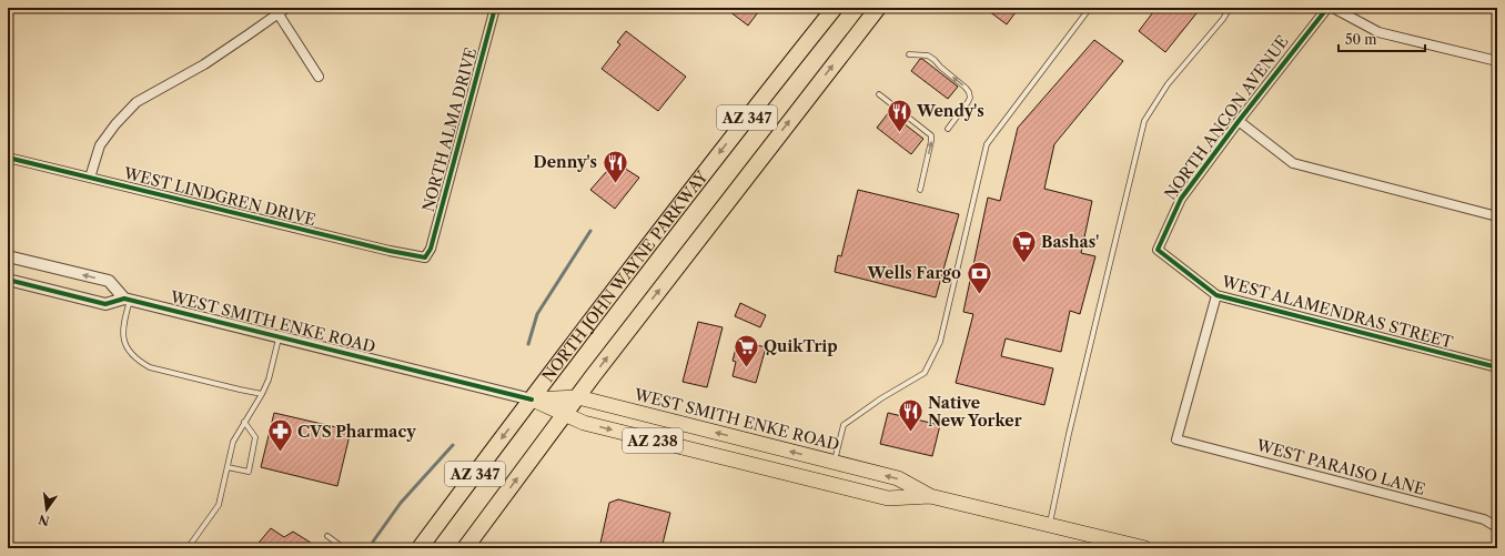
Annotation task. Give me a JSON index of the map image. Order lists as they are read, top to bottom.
{
  "streets": {
    "highway": ["AZ 347", "NORTH JOHN WAYNE PARKWAY"],
    "main road": ["WEST SMITH ENKE ROAD", "AZ 238"],
    "street": [
      "NORTH ANCON AVENUE",
      "NORTH ALMA DRIVE",
      "WEST LINDGREN DRIVE",
      "WEST ALAMENDRAS STREET",
      "WEST PARAISO LANE"
    ]
  },
  "crossings": [
    ["AZ 347", "WEST SMITH ENKE ROAD"],
    ["NORTH ANCON AVENUE", "WEST ALAMENDRAS STREET"],
    ["NORTH ALMA DRIVE", "WEST LINDGREN DRIVE"],
    ["NORTH JOHN WAYNE PARKWAY", "WEST SMITH ENKE ROAD"],
    ["WEST ALAMENDRAS STREET", "WEST PARAISO LANE"]
  ],
  "places": {
    "restaurant": ["Wendy's", "Denny's", "Native New Yorker"],
    "supermarket": ["Bashas'", "QuikTrip"],
    "bank": ["Wells Fargo"],
    "pharmacy": ["CVS Pharmacy"]
  },
  "scale_bar": "50 m",
  "north": "bottom"
}
